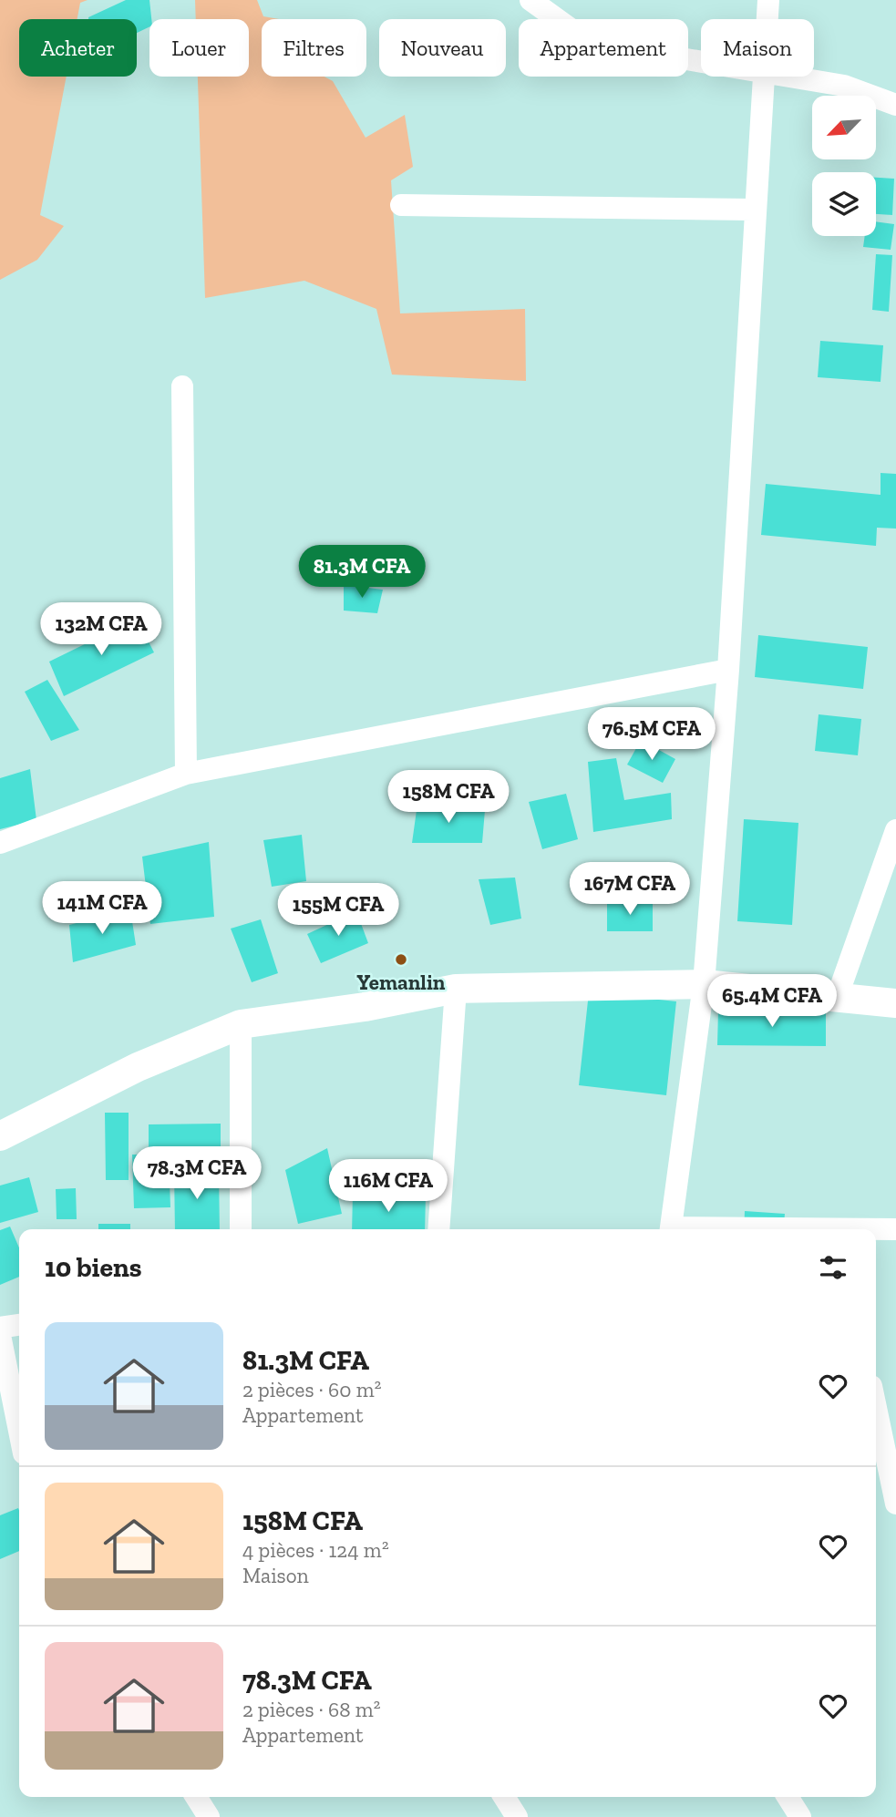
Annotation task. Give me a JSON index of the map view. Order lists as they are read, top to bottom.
{
  "places": ["Yemanlin"],
  "north": "bottom left",
  "page": {
    "chip": [
      "Acheter",
      "Louer",
      "Filtres",
      "Nouveau",
      "Appartement",
      "Maison"
    ],
    "price": [
      "81.3M CFA",
      "132M CFA",
      "76.5M CFA",
      "158M CFA",
      "167M CFA",
      "141M CFA",
      "155M CFA",
      "65.4M CFA",
      "78.3M CFA",
      "116M CFA"
    ],
    "heading": "10 biens",
    "list": [
      {
        "name": "81.3M CFA",
        "note": "2 pièces · 60 m² · Appartement"
      },
      {
        "name": "158M CFA",
        "note": "4 pièces · 124 m² · Maison"
      },
      {
        "name": "78.3M CFA",
        "note": "2 pièces · 68 m² · Appartement"
      }
    ]
  }
}
